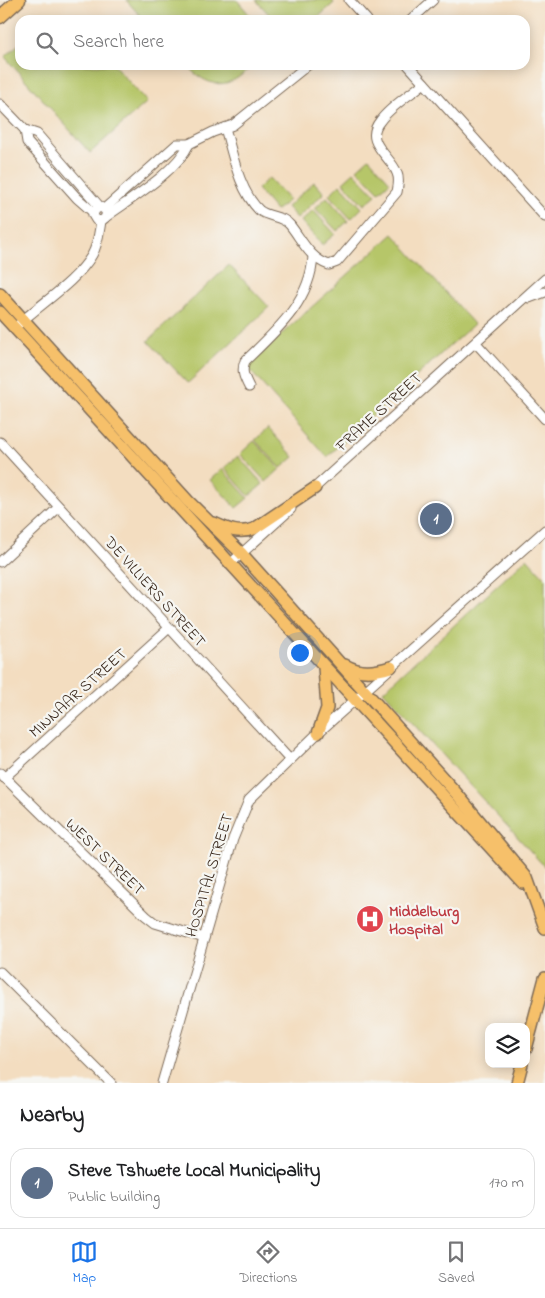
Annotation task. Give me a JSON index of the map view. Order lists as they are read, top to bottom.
{
  "streets": {
    "street": [
      "FRAME STREET",
      "DE VILLIERS STREET",
      "MINNAAR STREET",
      "WEST STREET",
      "HOSPITAL STREET"
    ]
  },
  "crossings": [
    ["DE VILLIERS STREET", "MINNAAR STREET"],
    ["DE VILLIERS STREET", "HOSPITAL STREET"],
    ["MINNAAR STREET", "WEST STREET"],
    ["WEST STREET", "HOSPITAL STREET"]
  ],
  "places": {
    "hospital": ["Middelburg Hospital"]
  },
  "page": {
    "search": "Search here",
    "pins": "1",
    "heading": "Nearby",
    "list": [
      {
        "mark": "1",
        "name": "Steve Tshwete Local Municipality",
        "note": "Public building",
        "value": "170 m"
      }
    ],
    "nav": ["Map", "Directions", "Saved"]
  }
}
